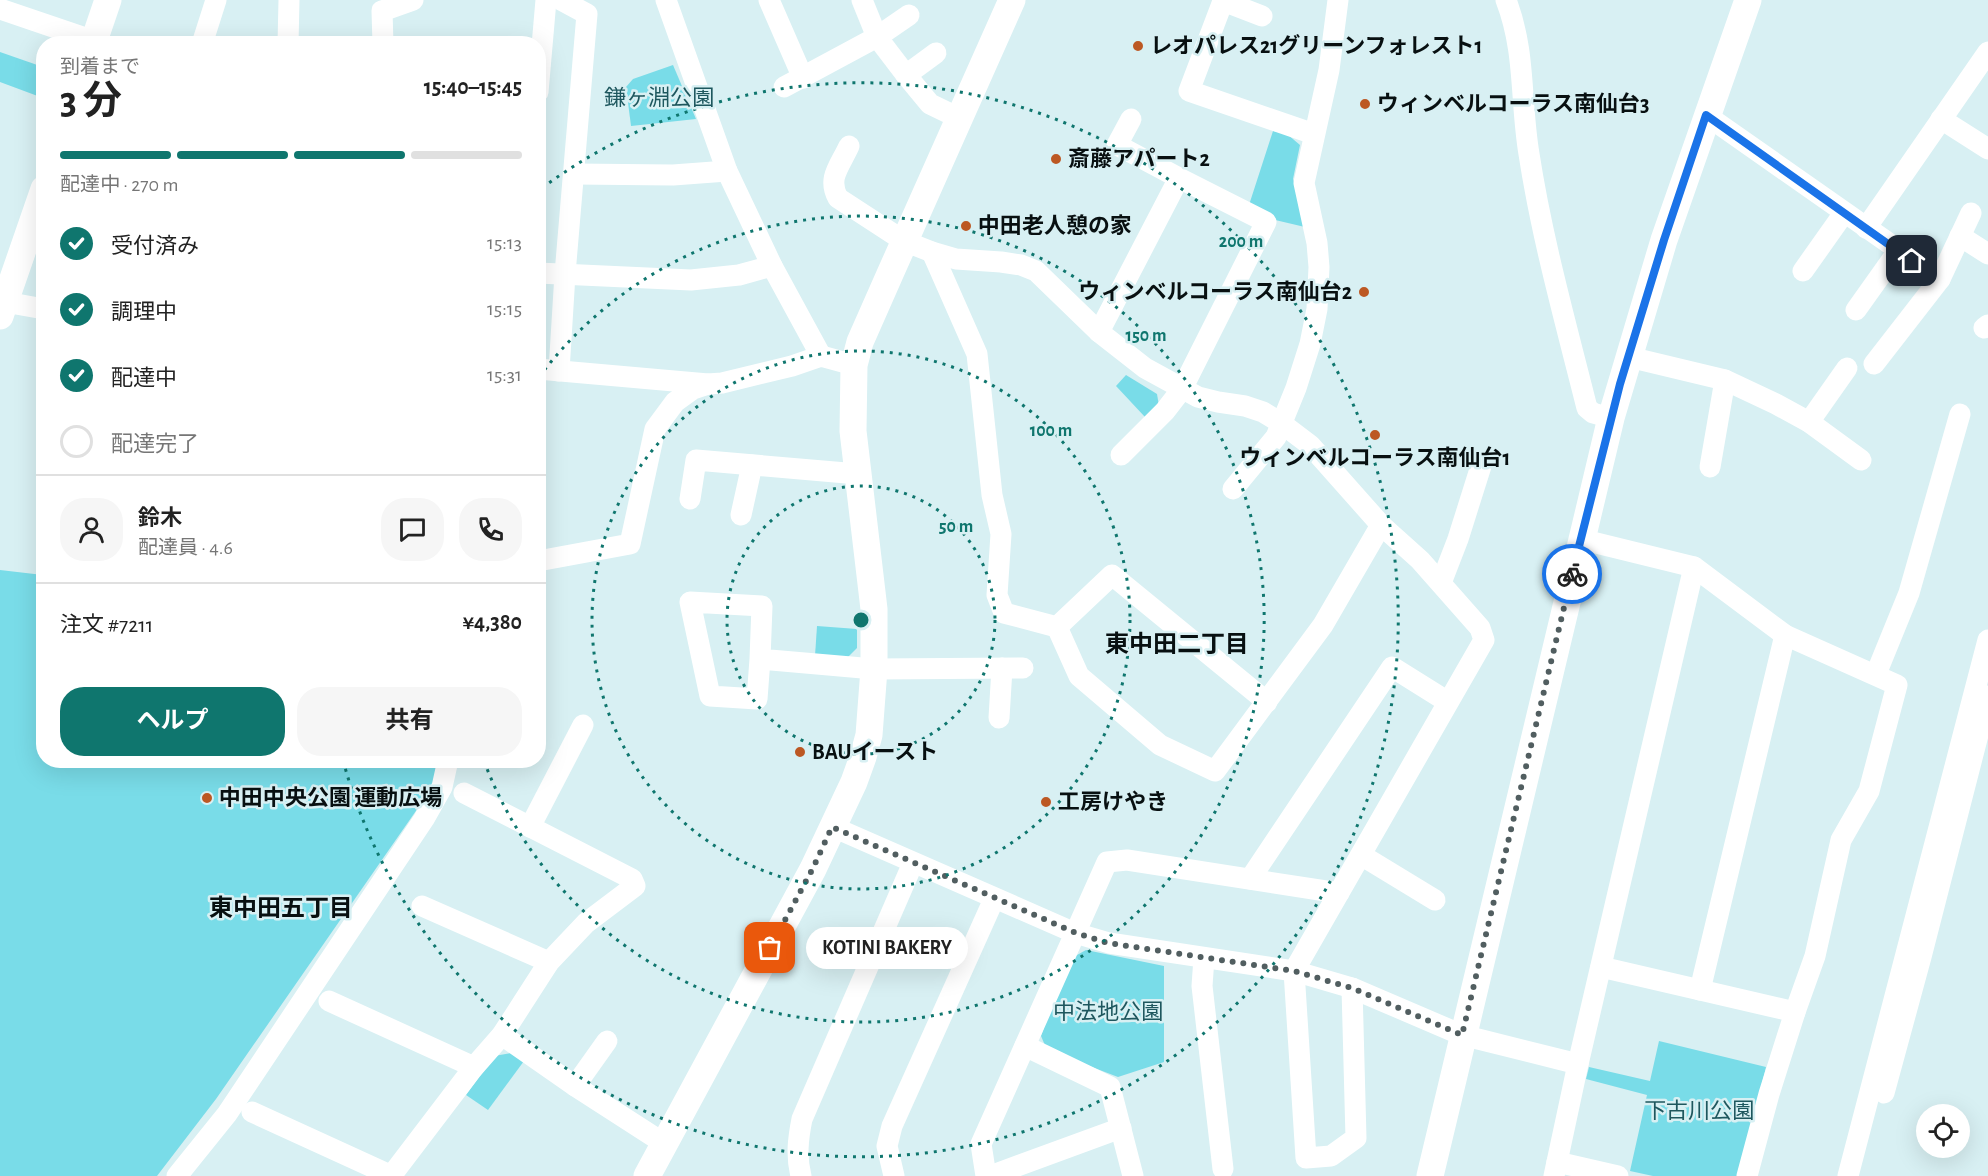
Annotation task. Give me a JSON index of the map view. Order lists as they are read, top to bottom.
{
  "districts": ["東中田二丁目", "東中田五丁目"],
  "parks": ["鎌ヶ淵公園", "中法地公園", "下古川公園"],
  "places": [
    "レオパレス21グリーンフォレスト1",
    "ウィンベルコーラス南仙台3",
    "斎藤アパート2",
    "中田老人憩の家",
    "ウィンベルコーラス南仙台2",
    "ウィンベルコーラス南仙台1",
    "BAUイースト",
    "中田中央公園 運動広場",
    "工房けやき",
    "KOTINI BAKERY"
  ],
  "page": {
    "heading": ["3 分", "到着まで", "15:40–15:45"],
    "panel": [
      "鈴木",
      "配達員 · 4.6",
      "注文 #7211",
      "¥4,380"
    ],
    "bar": "配達中 · 270 m",
    "list": [
      ["受付済み", "15:13"],
      ["調理中", "15:15"],
      ["配達中", "15:31"],
      "配達完了"
    ],
    "buttons": ["ヘルプ", "共有"],
    "bubble": "KOTINI BAKERY"
  },
  "rings": [
    "200 m",
    "150 m",
    "100 m",
    "50 m"
  ]
}
